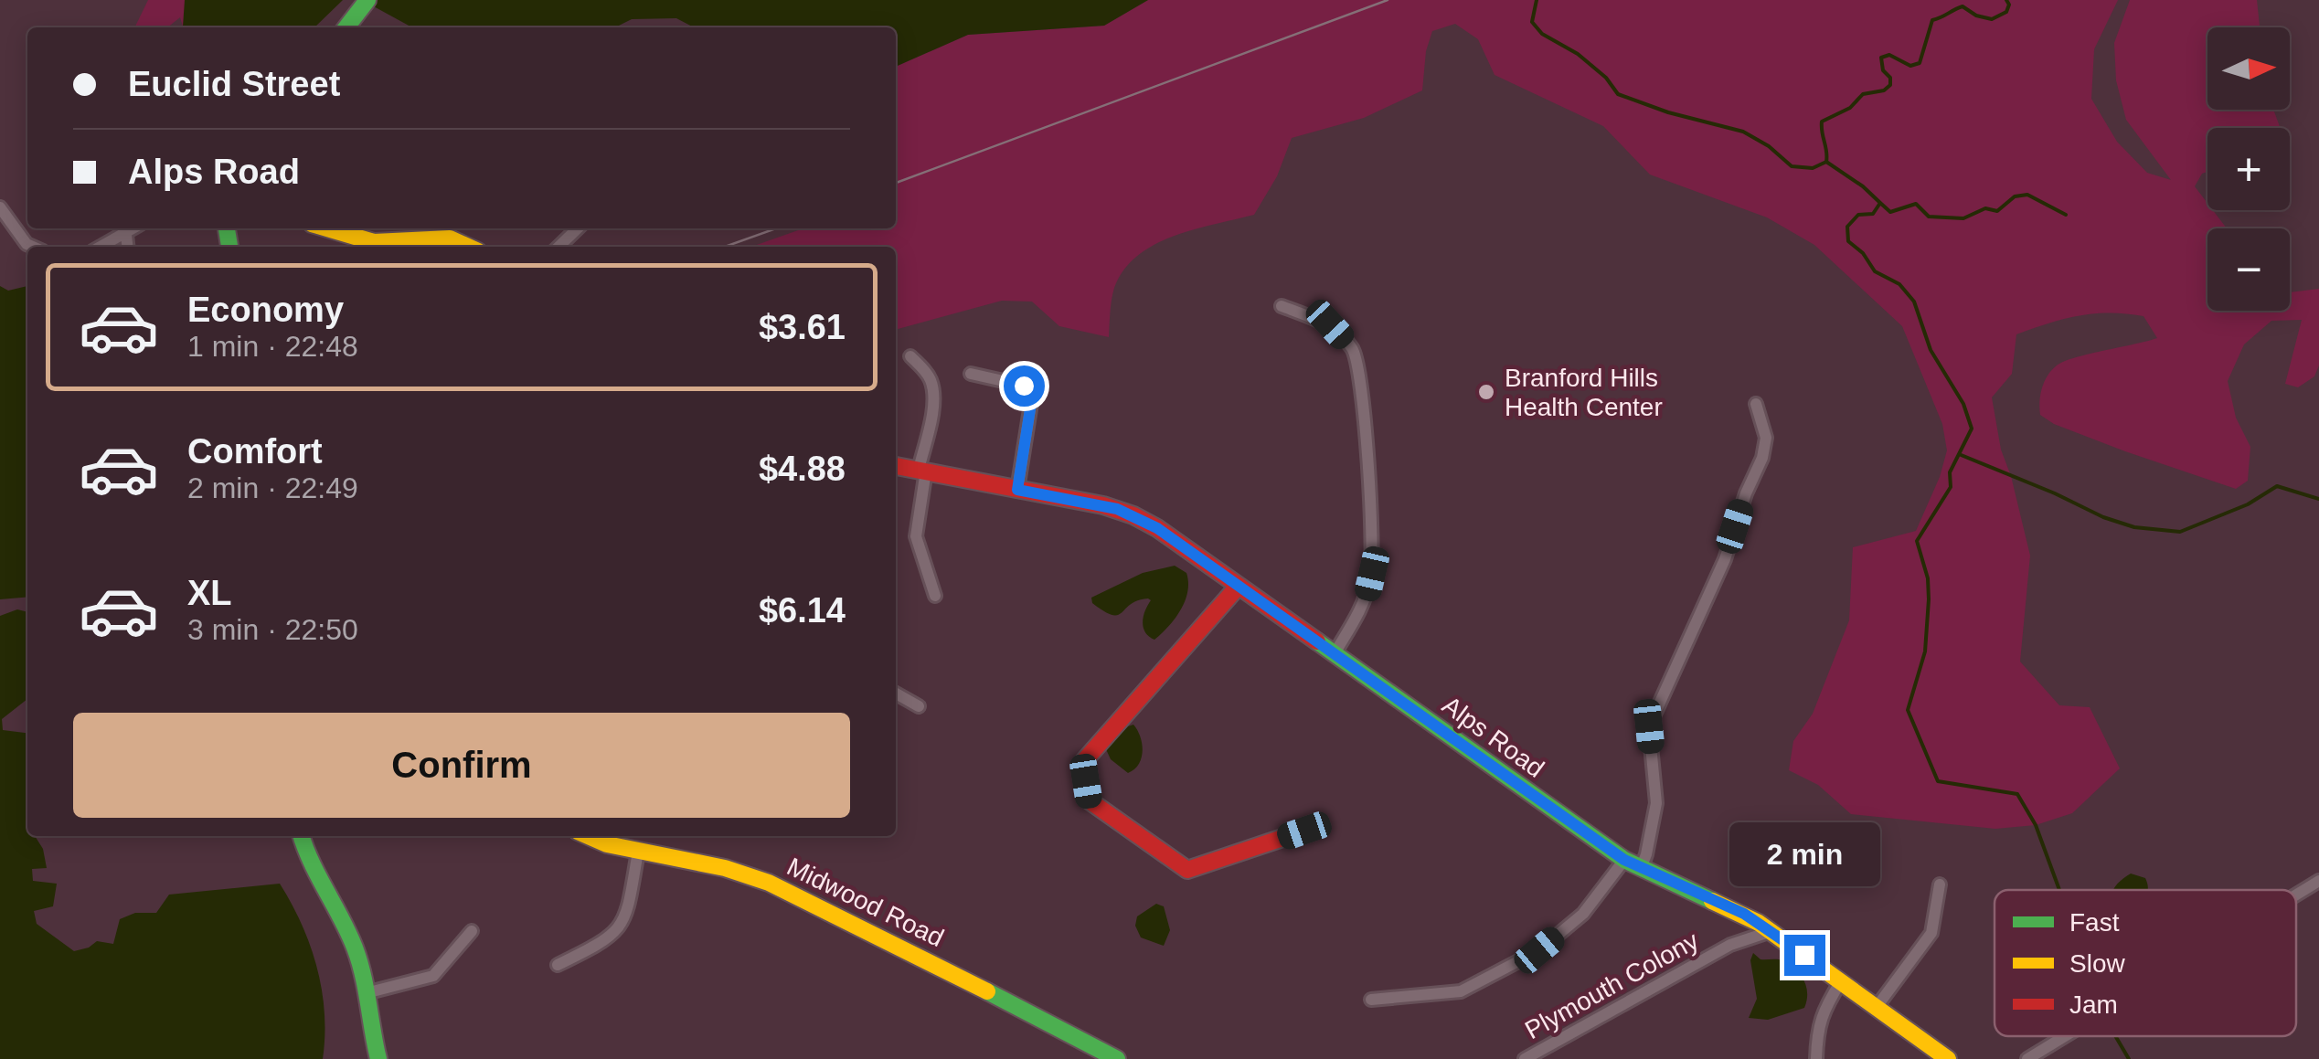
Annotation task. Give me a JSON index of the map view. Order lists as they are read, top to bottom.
{
  "streets": {
    "street": ["Alps Road", "Midwood Road", "Plymouth Colony"]
  },
  "crossings": [
    ["Alps Road", "Plymouth Colony"]
  ],
  "places": ["Branford Hills Health Center"],
  "legend": ["Fast", "Slow", "Jam"],
  "north": "right",
  "page": {
    "map_buttons": ["+", "−"],
    "banner": ["Euclid Street", "Alps Road"],
    "list": [
      {
        "name": "Economy",
        "note": "1 min · 22:48",
        "value": "$3.61"
      },
      {
        "name": "Comfort",
        "note": "2 min · 22:49",
        "value": "$4.88"
      },
      {
        "name": "XL",
        "note": "3 min · 22:50",
        "value": "$6.14"
      }
    ],
    "buttons": "Confirm",
    "bubble": "2 min"
  }
}
